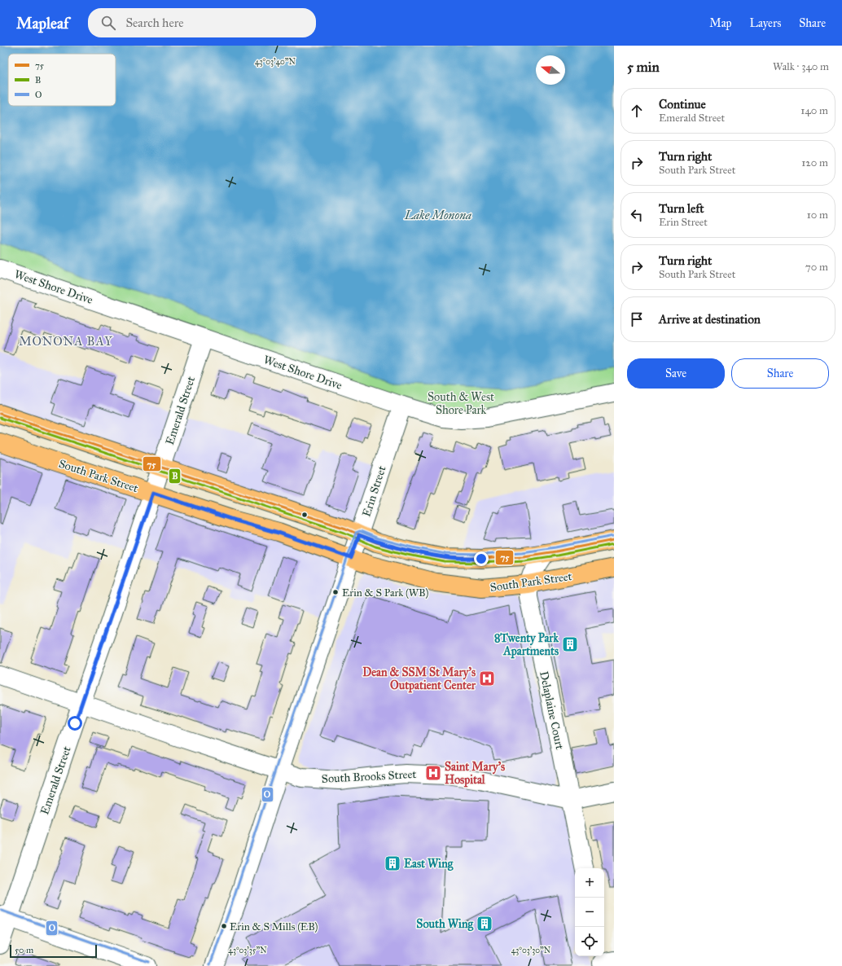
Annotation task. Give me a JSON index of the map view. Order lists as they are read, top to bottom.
{
  "streets": {
    "main road": ["South Park Street"],
    "street": [
      "West Shore Drive",
      "Emerald Street",
      "Erin Street",
      "Delaplaine Court",
      "South Brooks Street"
    ]
  },
  "crossings": [
    ["West Shore Drive", "Emerald Street"],
    ["West Shore Drive", "Erin Street"],
    ["Emerald Street", "South Park Street"],
    ["Emerald Street", "South Brooks Street"],
    ["South Park Street", "Erin Street"],
    ["South Park Street", "Delaplaine Court"],
    ["Erin Street", "South Brooks Street"],
    ["Delaplaine Court", "South Brooks Street"]
  ],
  "districts": ["MONONA BAY"],
  "water": ["Lake Monona"],
  "parks": ["South & West Shore Park"],
  "places": {
    "other": ["Erin & S Park (WB)", "Erin & S Mills (EB)"],
    "building": ["8Twenty Park Apartments", "East Wing", "South Wing"],
    "hospital": ["Dean & SSM St Mary's Outpatient Center", "Saint Mary's Hospital"]
  },
  "lines": ["transit line 75", "transit line B", "transit line O"],
  "legend": ["75", "B", "O"],
  "scale_bar": "50 m",
  "north": "left",
  "page": {
    "header": "Mapleaf",
    "search": "Search here",
    "nav": ["Map", "Layers", "Share"],
    "heading": ["5 min", "Walk · 340 m"],
    "list": [
      ["Continue", "Emerald Street", "140 m"],
      ["Turn right", "South Park Street", "120 m"],
      ["Turn left", "Erin Street", "10 m"],
      ["Turn right", "South Park Street", "70 m"],
      "Arrive at destination"
    ],
    "buttons": ["Save", "Share"],
    "map_buttons": ["+", "−"],
    "scale": "50 m"
  },
  "coordinates": ["43°03'40\"N", "43°03'35\"N", "43°03'30\"N"]
}
